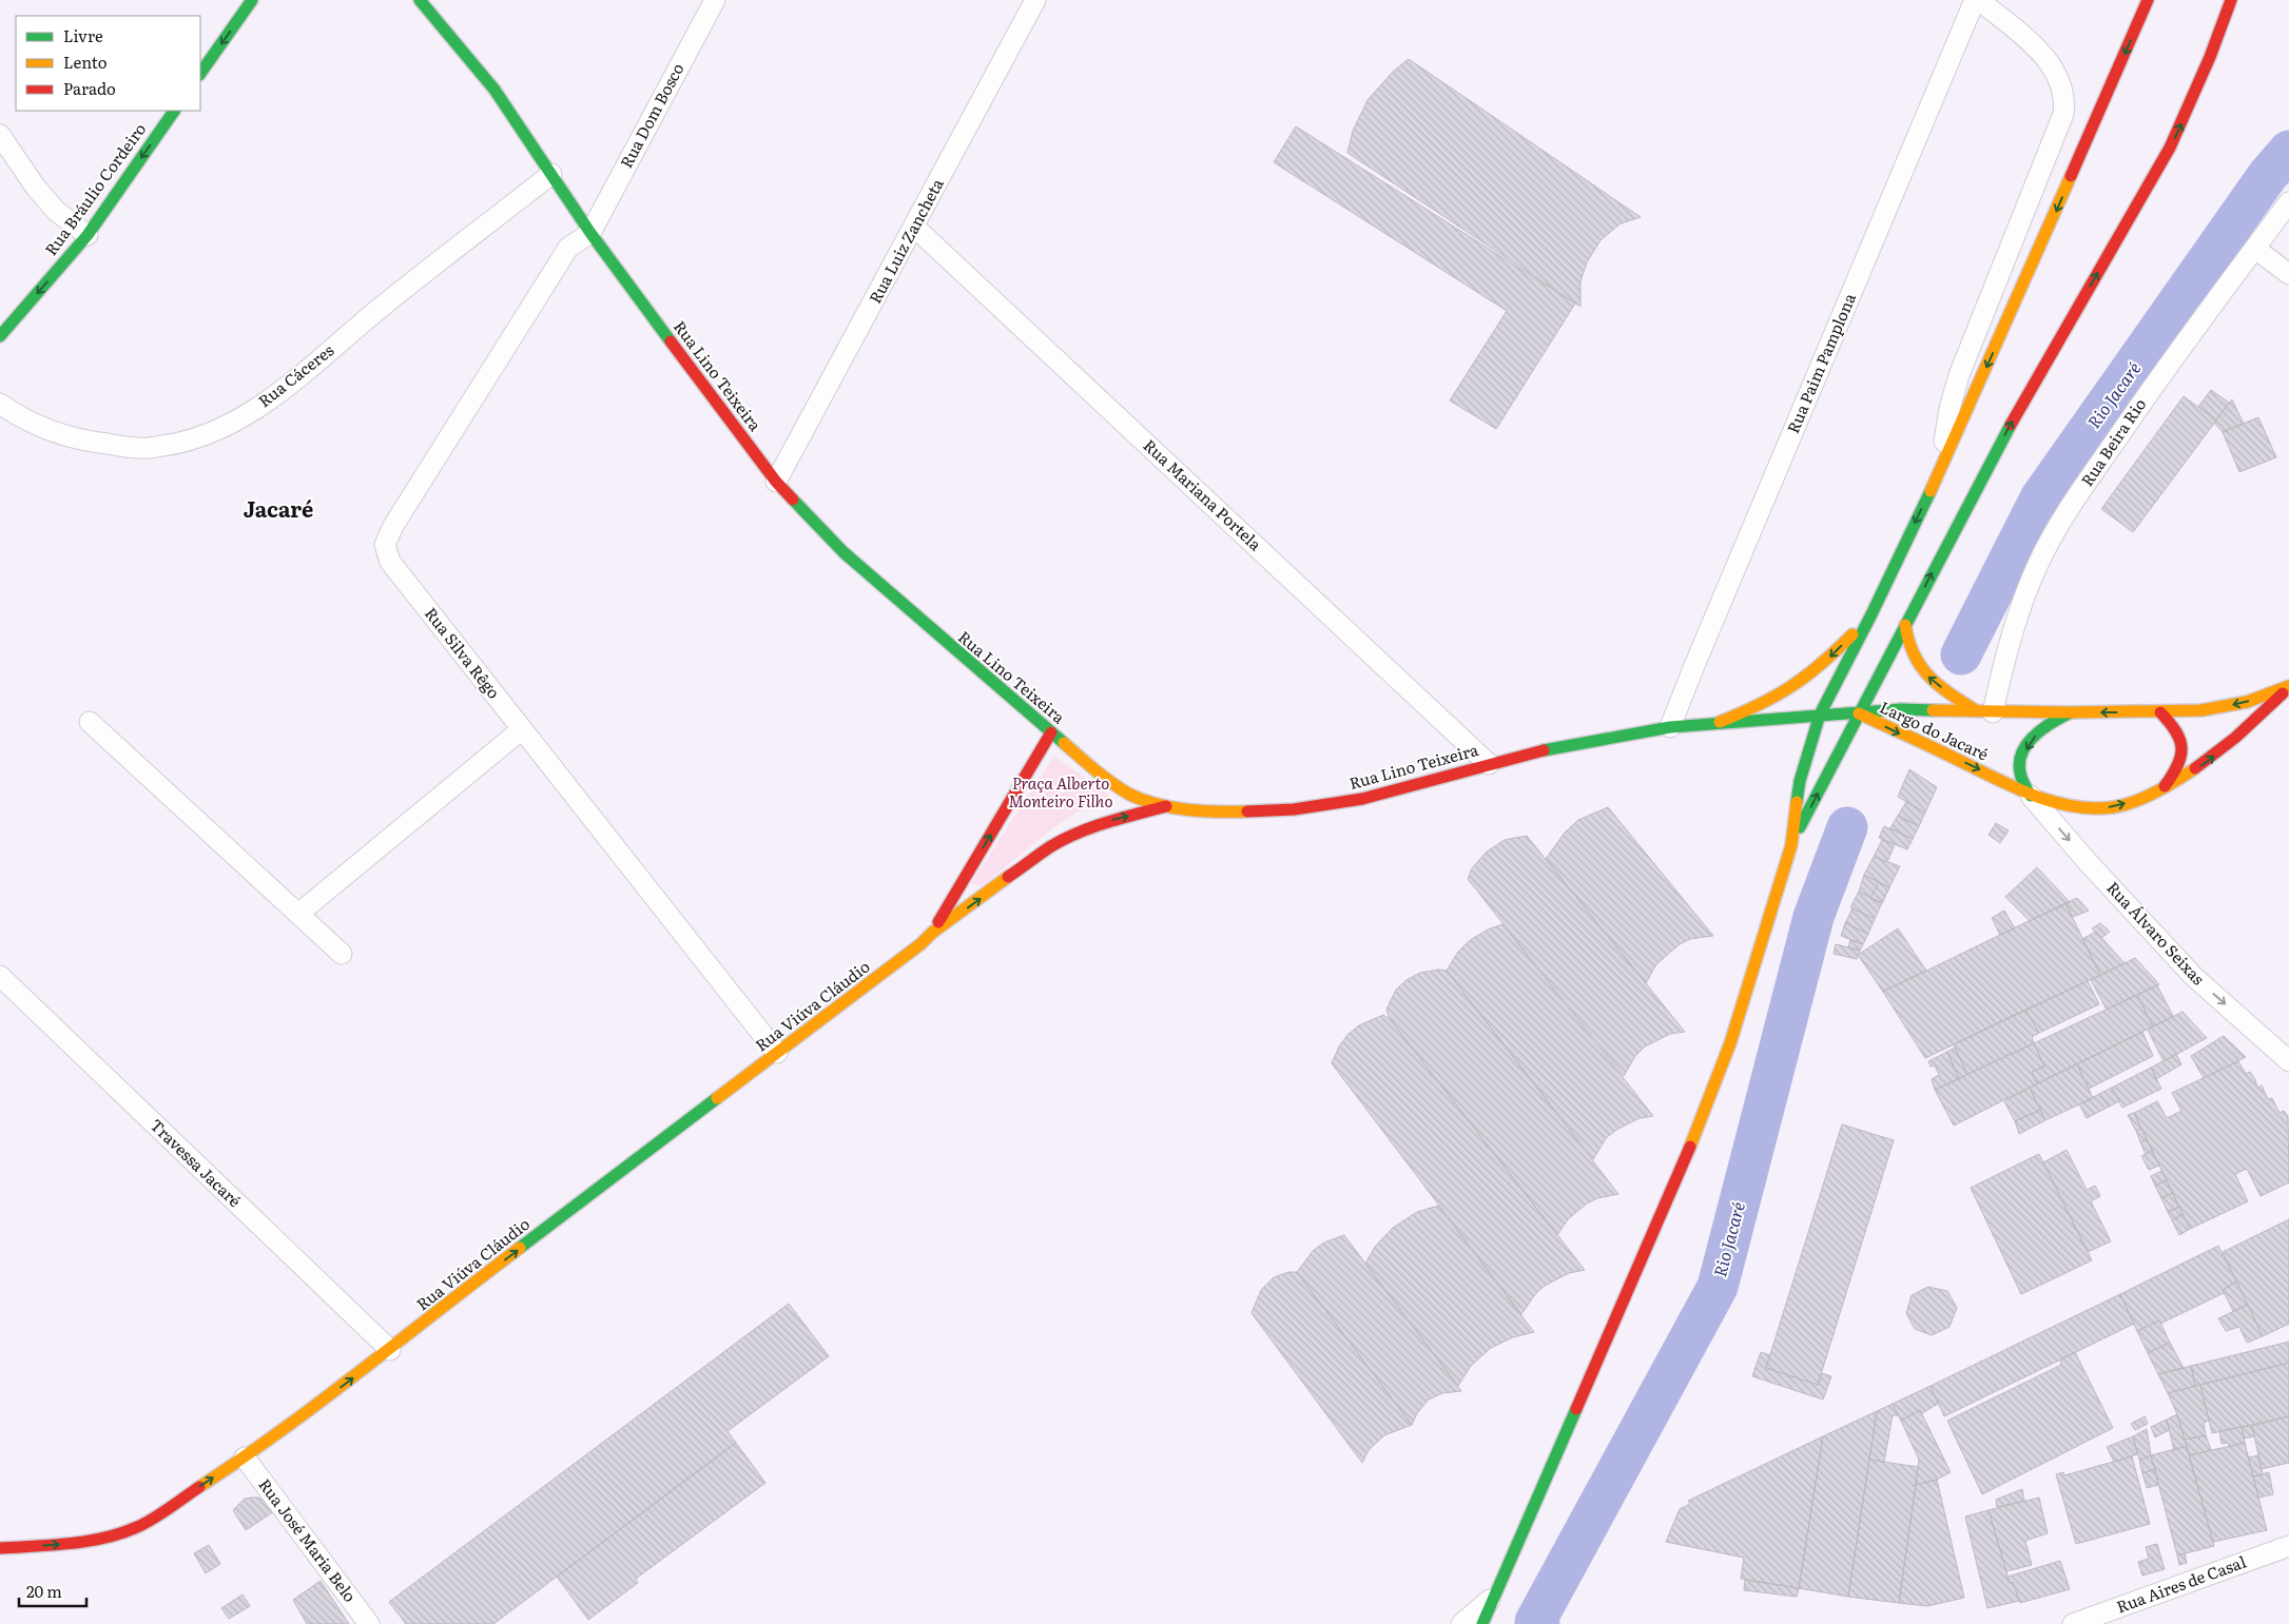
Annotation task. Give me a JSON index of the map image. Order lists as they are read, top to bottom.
{
  "streets": {
    "main road": [
      "Rua Bráulio Cordeiro",
      "Rua Lino Teixeira",
      "Largo do Jacaré",
      "Rua Viúva Cláudio"
    ],
    "street": [
      "Rua Dom Bosco",
      "Rua Luiz Zancheta",
      "Rua Paim Pamplona",
      "Rua Cáceres",
      "Rua Beira Rio",
      "Rua Mariana Portela",
      "Rua Silva Rêgo",
      "Rua Álvaro Seixas",
      "Travessa Jacaré",
      "Rua José Maria Belo",
      "Rua Aires de Casal"
    ]
  },
  "crossings": [
    ["Rua Dom Bosco", "Rua Lino Teixeira"],
    ["Rua Dom Bosco", "Rua Silva Rêgo"],
    ["Rua Luiz Zancheta", "Rua Lino Teixeira"],
    ["Rua Luiz Zancheta", "Rua Mariana Portela"],
    ["Rua Paim Pamplona", "Rua Lino Teixeira"],
    ["Rua Cáceres", "Rua Lino Teixeira"],
    ["Rua Lino Teixeira", "Rua Mariana Portela"],
    ["Rua Lino Teixeira", "Rua Silva Rêgo"],
    ["Rua Lino Teixeira", "Largo do Jacaré"],
    ["Rua Beira Rio", "Largo do Jacaré"],
    ["Rua Silva Rêgo", "Rua Viúva Cláudio"],
    ["Largo do Jacaré", "Rua Álvaro Seixas"],
    ["Rua Viúva Cláudio", "Travessa Jacaré"],
    ["Rua Viúva Cláudio", "Rua José Maria Belo"]
  ],
  "one_way": ["Rua Bráulio Cordeiro", "Rua Álvaro Seixas", "Rua Viúva Cláudio"],
  "districts": ["Jacaré"],
  "water": ["Rio Jacaré"],
  "parks": ["Praça Alberto Monteiro Filho"],
  "legend": ["Livre", "Lento", "Parado"],
  "scale_bar": "20 m"
}
